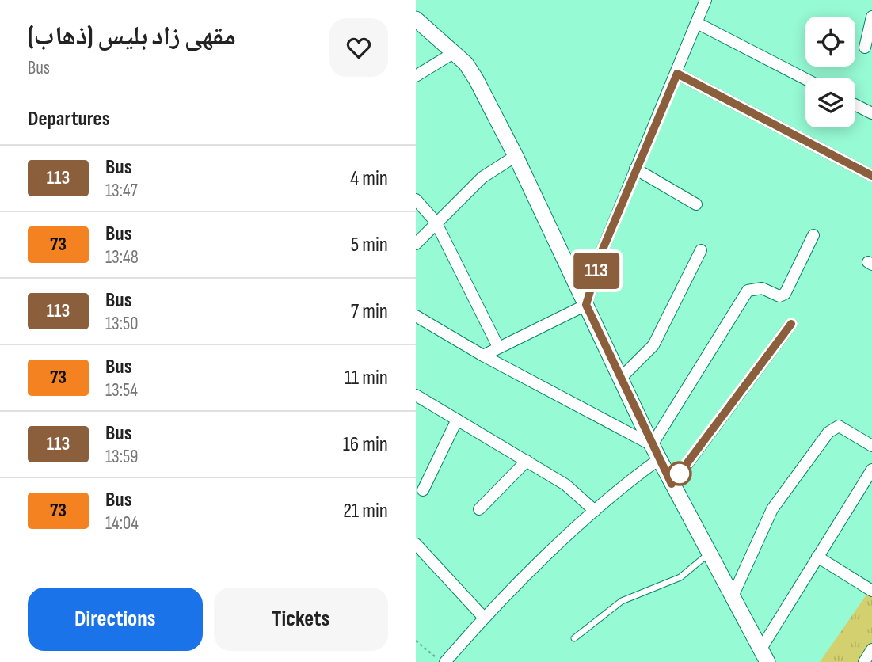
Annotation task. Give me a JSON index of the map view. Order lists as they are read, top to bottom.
{
  "lines": ["bus line 113"],
  "page": {
    "heading": [
      ["مقهى زاد بليس (ذهاب)", "Bus"],
      "Departures"
    ],
    "on_map": "113",
    "list": [
      {
        "mark": "113",
        "name": "Bus",
        "note": "13:47",
        "value": "4 min"
      },
      {
        "mark": "73",
        "name": "Bus",
        "note": "13:48",
        "value": "5 min"
      },
      {
        "mark": "113",
        "name": "Bus",
        "note": "13:50",
        "value": "7 min"
      },
      {
        "mark": "73",
        "name": "Bus",
        "note": "13:54",
        "value": "11 min"
      },
      {
        "mark": "113",
        "name": "Bus",
        "note": "13:59",
        "value": "16 min"
      },
      {
        "mark": "73",
        "name": "Bus",
        "note": "14:04",
        "value": "21 min"
      }
    ],
    "buttons": ["Directions", "Tickets"]
  }
}
